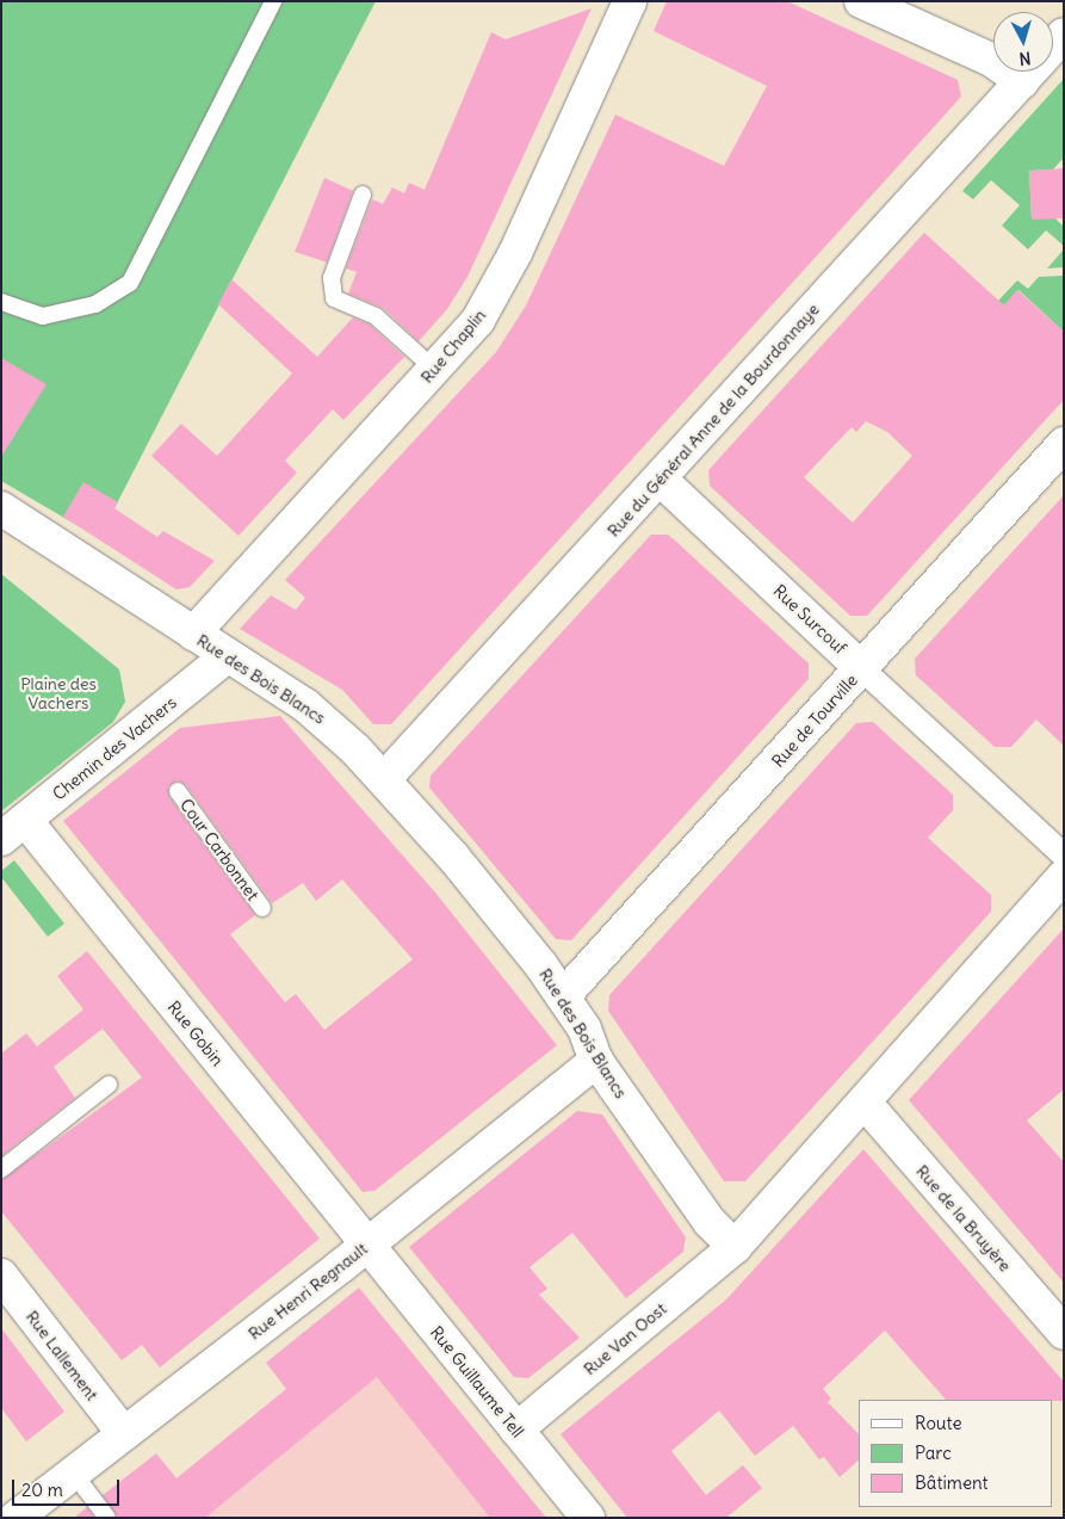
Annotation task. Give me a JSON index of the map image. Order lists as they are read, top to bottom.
{
  "streets": {
    "street": [
      "Rue Chaplin",
      "Rue du Général Anne de la Bourdonnaye",
      "Rue Surcouf",
      "Rue des Bois Blancs",
      "Rue de Tourville",
      "Chemin des Vachers",
      "Rue Gobin",
      "Rue de la Bruyère",
      "Rue Henri Regnault",
      "Rue Van Oost",
      "Rue Lallement",
      "Rue Guillaume Tell"
    ],
    "lane": ["Cour Carbonnet"]
  },
  "crossings": [
    ["Rue Chaplin", "Rue des Bois Blancs"],
    ["Rue du Général Anne de la Bourdonnaye", "Rue Surcouf"],
    ["Rue du Général Anne de la Bourdonnaye", "Rue des Bois Blancs"],
    ["Rue Surcouf", "Rue de Tourville"],
    ["Rue des Bois Blancs", "Rue de Tourville"],
    ["Rue des Bois Blancs", "Chemin des Vachers"],
    ["Rue des Bois Blancs", "Rue Henri Regnault"],
    ["Rue des Bois Blancs", "Rue Van Oost"],
    ["Chemin des Vachers", "Rue Gobin"],
    ["Rue Gobin", "Rue Henri Regnault"],
    ["Rue Gobin", "Rue Guillaume Tell"],
    ["Rue Henri Regnault", "Rue Lallement"],
    ["Rue Henri Regnault", "Rue Guillaume Tell"],
    ["Rue Van Oost", "Rue Guillaume Tell"]
  ],
  "parks": ["Plaine des Vachers"],
  "legend": ["Route", "Parc", "Bâtiment"],
  "scale_bar": "20 m",
  "north": "bottom"
}
